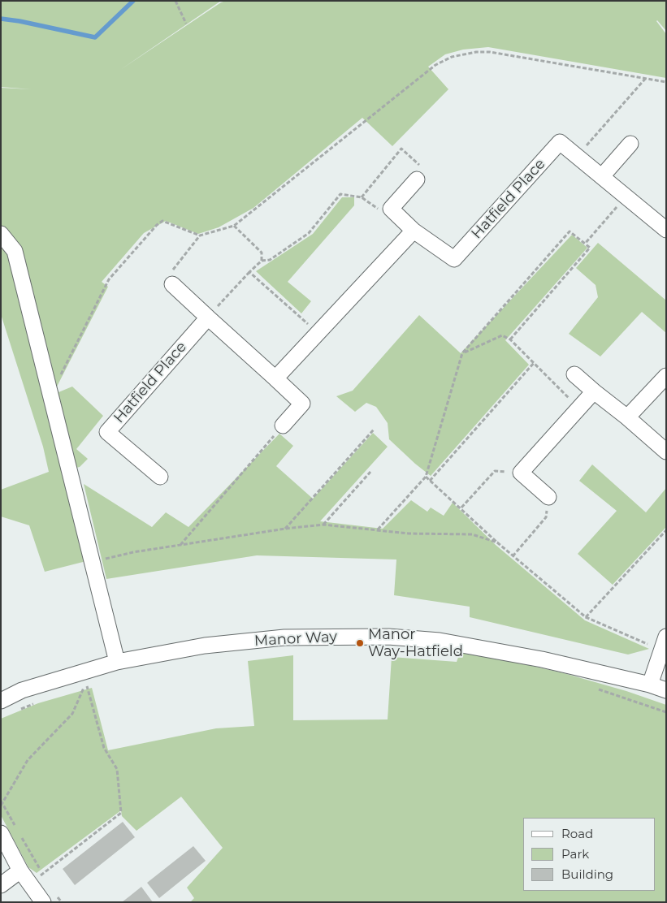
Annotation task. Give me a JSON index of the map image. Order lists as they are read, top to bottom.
{
  "streets": {
    "street": ["Hatfield Place", "Manor Way"]
  },
  "places": ["Manor Way-Hatfield"],
  "legend": ["Road", "Park", "Building"]
}
